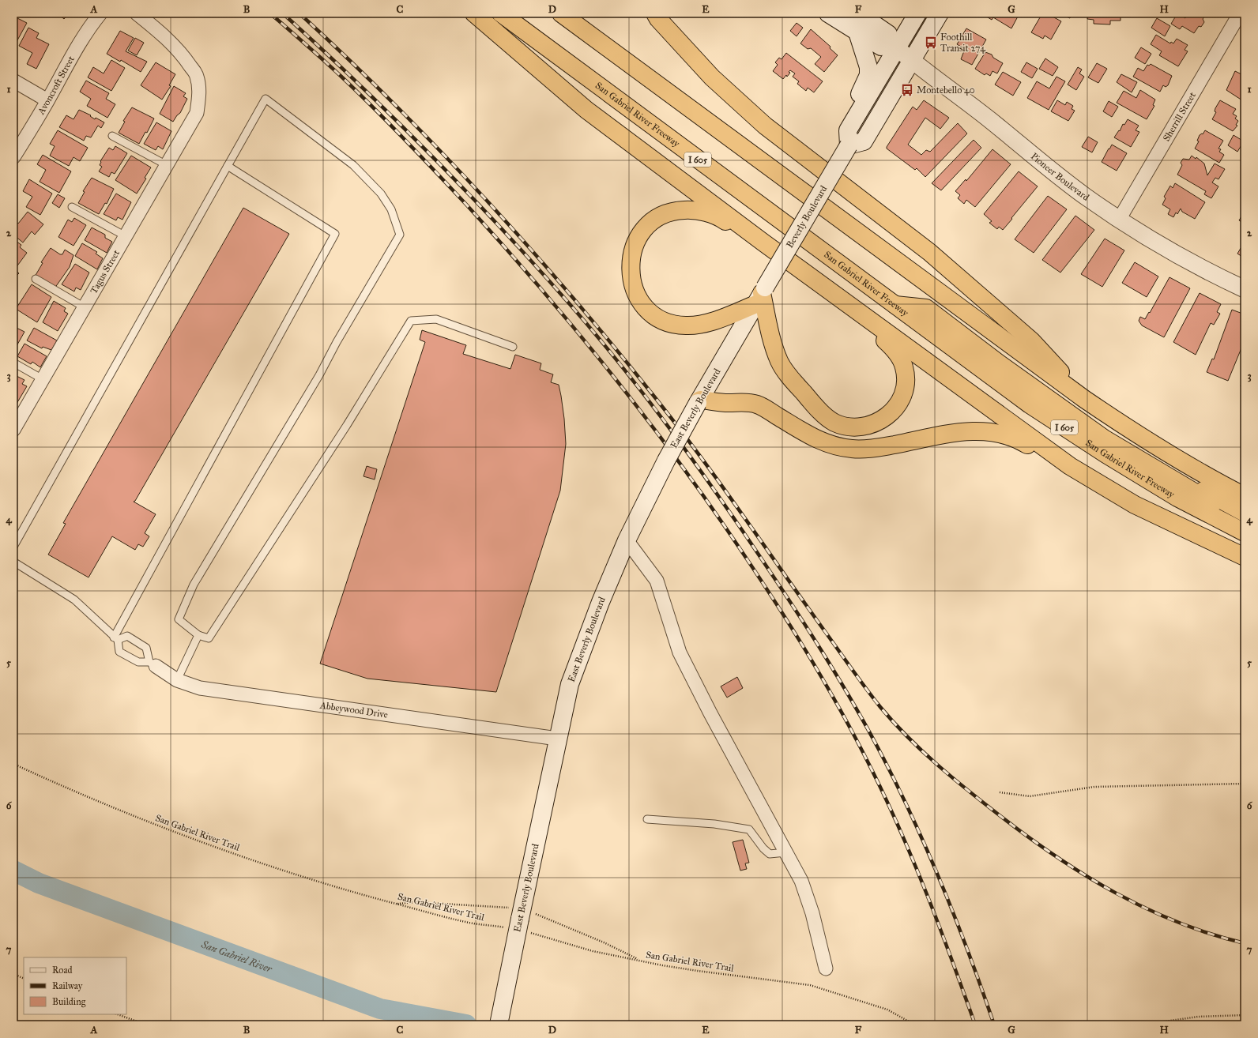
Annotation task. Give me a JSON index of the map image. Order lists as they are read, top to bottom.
{
  "streets": {
    "highway": ["San Gabriel River Freeway", "I 605"],
    "main road": ["Pioneer Boulevard", "Beverly Boulevard", "East Beverly Boulevard"],
    "street": [
      "Avoncroft Street",
      "Sherrill Street",
      "Tagus Street",
      "Abbeywood Drive"
    ],
    "path": ["San Gabriel River Trail"]
  },
  "crossings": [
    ["Sherrill Street", "Pioneer Boulevard"],
    ["Beverly Boulevard", "East Beverly Boulevard"],
    ["East Beverly Boulevard", "Abbeywood Drive"],
    ["East Beverly Boulevard", "San Gabriel River Trail"]
  ],
  "water": ["San Gabriel River"],
  "places": {
    "bus stop": ["Foothill Transit 274", "Montebello 40"]
  },
  "legend": ["Road", "Railway", "Building"],
  "grid": {
    "columns": [
      "A",
      "B",
      "C",
      "D",
      "E",
      "F",
      "G",
      "H"
    ],
    "rows": [
      "1",
      "2",
      "3",
      "4",
      "5",
      "6",
      "7"
    ]
  }
}
